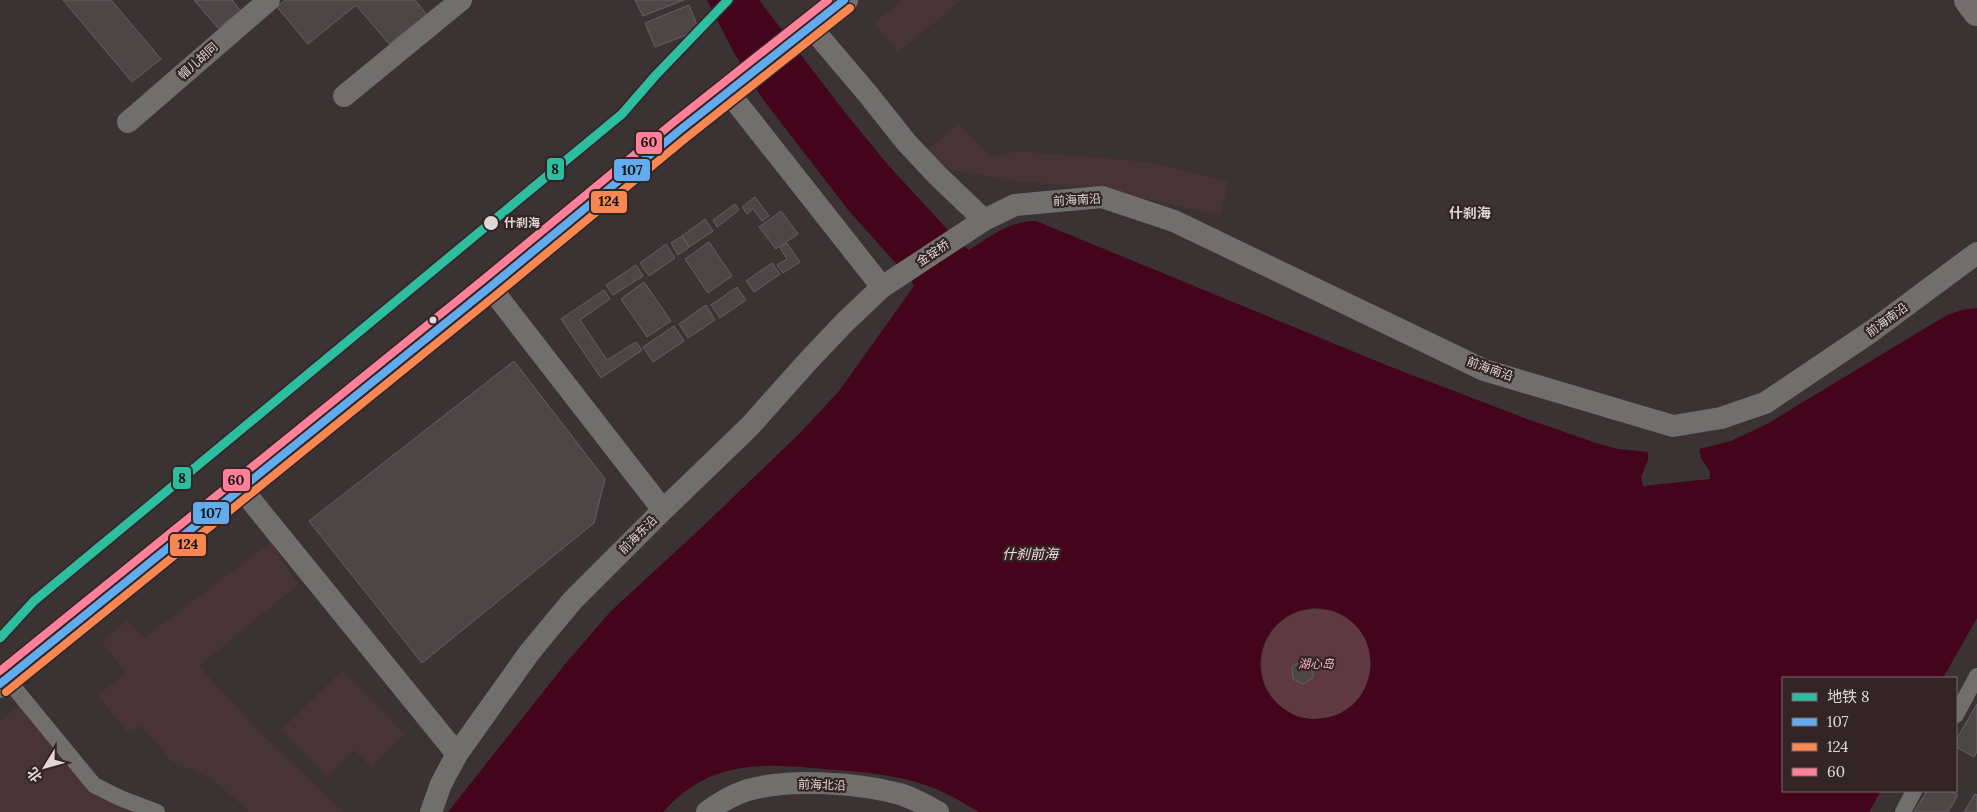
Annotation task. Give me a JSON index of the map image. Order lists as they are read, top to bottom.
{
  "streets": {
    "street": [
      "帽儿胡同",
      "前海南沿",
      "金锭桥",
      "前海东沿",
      "前海北沿"
    ]
  },
  "crossings": [
    ["前海南沿", "金锭桥"],
    ["金锭桥", "前海东沿"]
  ],
  "districts": ["什刹海"],
  "water": ["什刹前海"],
  "parks": ["湖心岛"],
  "places": ["什刹海"],
  "lines": [
    "metro line 8",
    "transit line 107",
    "transit line 60",
    "transit line 124"
  ],
  "legend": [
    "地铁 8",
    "107",
    "124",
    "60"
  ],
  "north": "bottom left"
}
